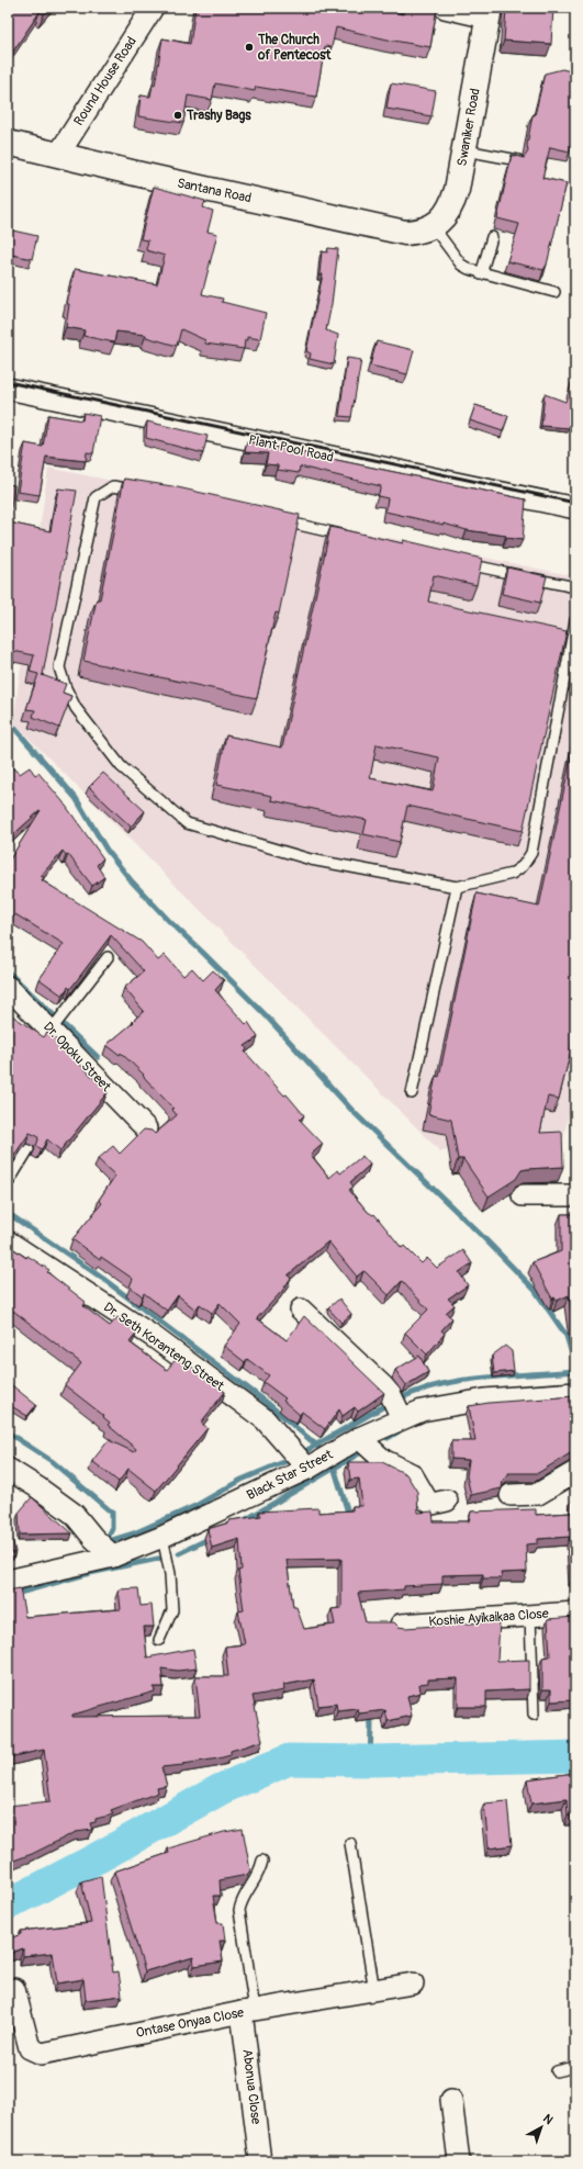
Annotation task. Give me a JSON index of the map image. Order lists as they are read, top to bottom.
{
  "streets": {
    "street": [
      "Round House Road",
      "Swaniker Road",
      "Santana Road",
      "Plant Pool Road",
      "Dr. Opoku Street",
      "Dr. Seth Koranteng Street",
      "Black Star Street",
      "Koshie Ayikaikaa Close",
      "Ontase Onyaa Close",
      "Abonua Close"
    ]
  },
  "crossings": [
    ["Round House Road", "Santana Road"],
    ["Swaniker Road", "Santana Road"],
    ["Dr. Seth Koranteng Street", "Black Star Street"],
    ["Ontase Onyaa Close", "Abonua Close"]
  ],
  "places": ["The Church of Pentecost", "Trashy Bags"],
  "north": "top right"
}
